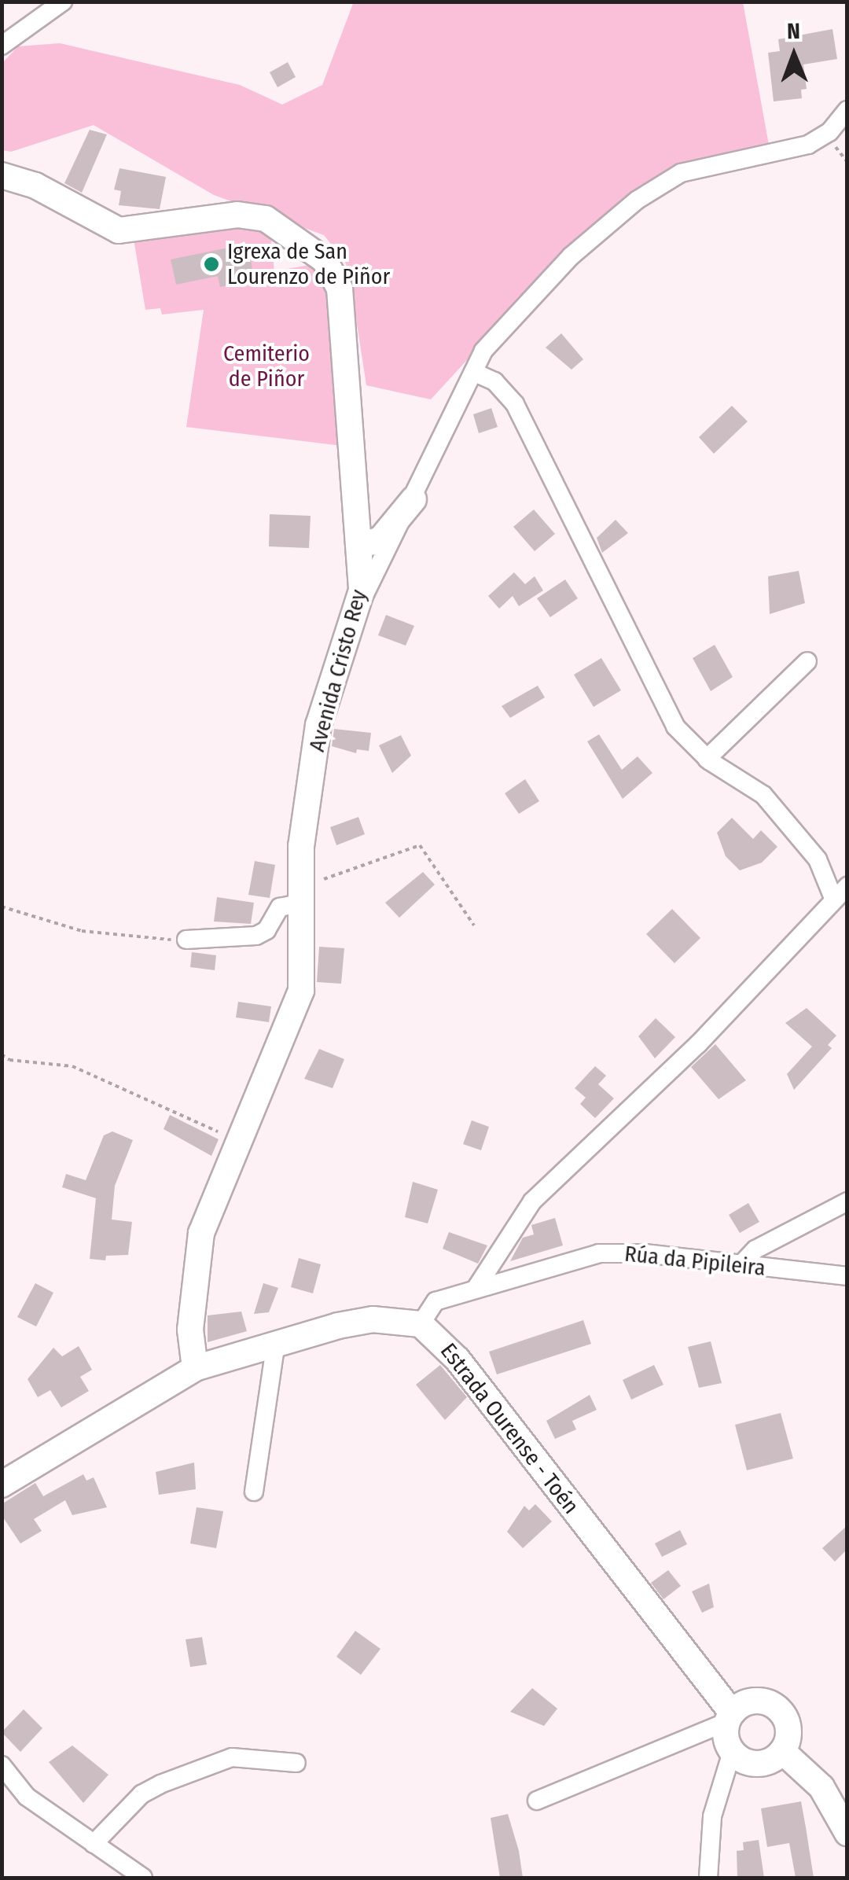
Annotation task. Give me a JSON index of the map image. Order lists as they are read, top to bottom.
{
  "streets": {
    "street": ["Avenida Cristo Rey", "Rúa da Pipileira", "Estrada Ourense - Toén"]
  },
  "crossings": [
    ["Rúa da Pipileira", "Estrada Ourense - Toén"]
  ],
  "parks": ["Cemiterio de Piñor"],
  "places": ["Igrexa de San Lourenzo de Piñor"],
  "north": "top"
}
